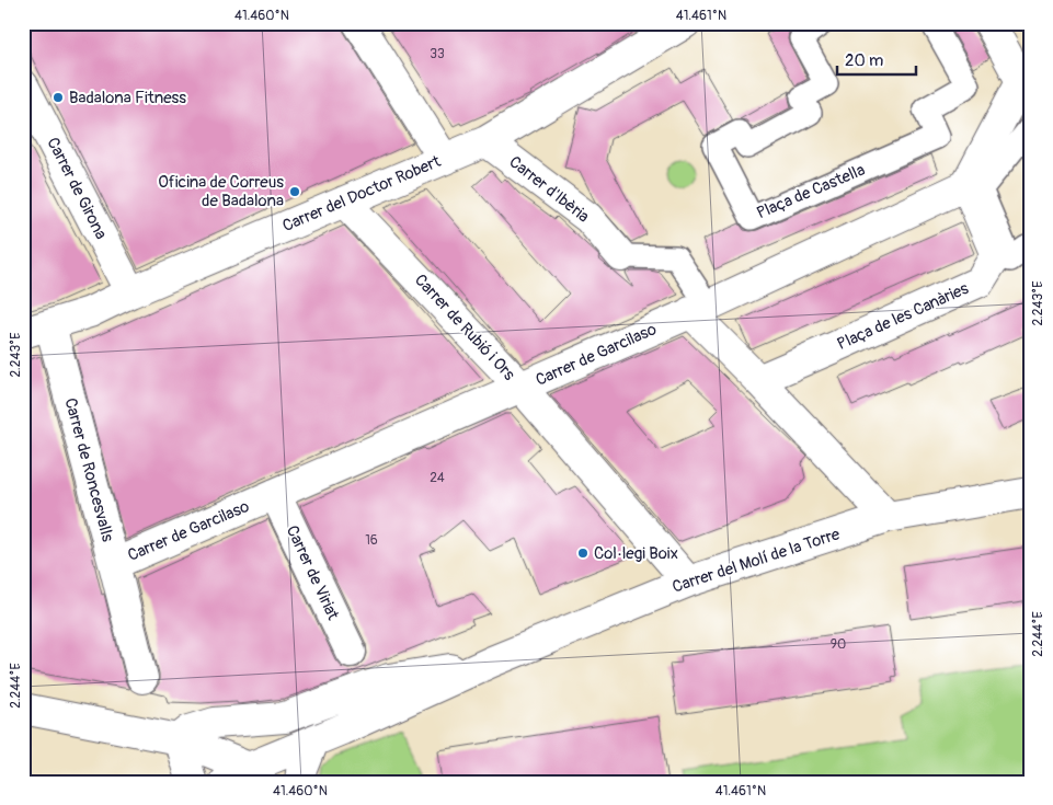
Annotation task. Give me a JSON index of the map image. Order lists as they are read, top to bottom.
{
  "streets": {
    "street": [
      "Carrer de Girona",
      "Carrer d'Ibèria",
      "Plaça de Castella",
      "Carrer del Doctor Robert",
      "Plaça de les Canàries",
      "Carrer de Rubió i Ors",
      "Carrer de Garcilaso",
      "Carrer de Roncesvalls",
      "Carrer del Molí de la Torre",
      "Carrer de Viriat"
    ]
  },
  "crossings": [
    ["Carrer de Girona", "Carrer del Doctor Robert"],
    ["Carrer d'Ibèria", "Carrer del Doctor Robert"],
    ["Carrer d'Ibèria", "Plaça de les Canàries"],
    ["Carrer d'Ibèria", "Carrer de Garcilaso"],
    ["Carrer d'Ibèria", "Carrer del Molí de la Torre"],
    ["Carrer del Doctor Robert", "Carrer de Rubió i Ors"],
    ["Carrer del Doctor Robert", "Carrer de Roncesvalls"],
    ["Plaça de les Canàries", "Carrer de Garcilaso"],
    ["Carrer de Rubió i Ors", "Carrer de Garcilaso"],
    ["Carrer de Rubió i Ors", "Carrer del Molí de la Torre"],
    ["Carrer de Garcilaso", "Carrer de Roncesvalls"],
    ["Carrer de Garcilaso", "Carrer de Viriat"]
  ],
  "places": ["Badalona Fitness", "Oficina de Correus de Badalona", "Col·legi Boix"],
  "house_numbers": [
    "33",
    "24",
    "16",
    "90"
  ],
  "scale_bar": "20 m",
  "coordinates": [
    "41.460°N",
    "41.461°N",
    "2.243°E",
    "2.244°E"
  ]
}
